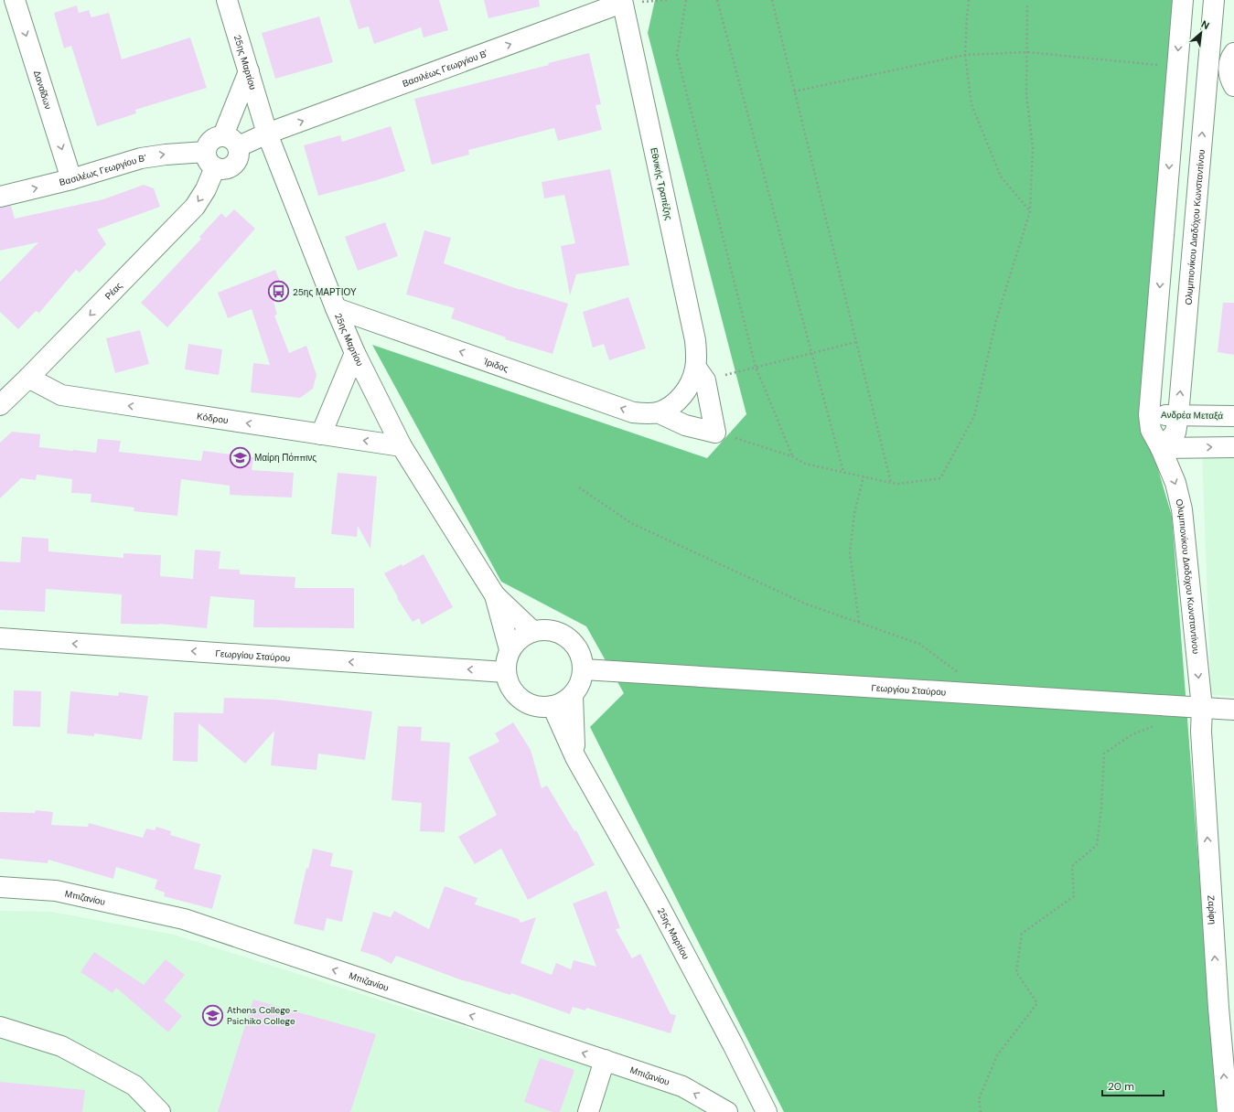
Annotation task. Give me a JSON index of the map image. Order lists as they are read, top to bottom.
{
  "streets": {
    "street": [
      "25ης Μαρτίου",
      "Βασιλέως Γεωργίου Β'",
      "Δαναΐδων",
      "Εθνικής Τραπέζης",
      "Ολυμπιονίκου Διαδόχου Κωνσταντίνου",
      "Ρέας",
      "Ίριδος",
      "Ανδρέα Μεταξά",
      "Κόδρου",
      "Γεωργίου Σταύρου",
      "Μπιζανίου",
      "Ζαρίφη"
    ]
  },
  "crossings": [
    ["25ης Μαρτίου", "Βασιλέως Γεωργίου Β'"],
    ["25ης Μαρτίου", "Ίριδος"],
    ["25ης Μαρτίου", "Κόδρου"],
    ["25ης Μαρτίου", "Γεωργίου Σταύρου"],
    ["Βασιλέως Γεωργίου Β'", "Δαναΐδων"],
    ["Βασιλέως Γεωργίου Β'", "Εθνικής Τραπέζης"],
    ["Βασιλέως Γεωργίου Β'", "Ρέας"],
    ["Εθνικής Τραπέζης", "Ίριδος"],
    ["Ολυμπιονίκου Διαδόχου Κωνσταντίνου", "Ανδρέα Μεταξά"],
    ["Ολυμπιονίκου Διαδόχου Κωνσταντίνου", "Γεωργίου Σταύρου"],
    ["Ολυμπιονίκου Διαδόχου Κωνσταντίνου", "Ζαρίφη"],
    ["Ρέας", "Κόδρου"],
    ["Γεωργίου Σταύρου", "Ζαρίφη"]
  ],
  "one_way": [
    "Βασιλέως Γεωργίου Β'",
    "Δαναΐδων",
    "Ρέας",
    "Ίριδος",
    "Κόδρου",
    "Γεωργίου Σταύρου",
    "Μπιζανίου",
    "Ζαρίφη"
  ],
  "places": {
    "bus stop": ["25ης ΜΑΡΤΙΟΥ"],
    "school or university": ["Μαίρη Πόππινς", "Athens College - Psichiko College"]
  },
  "scale_bar": "20 m",
  "north": "top right"
}
